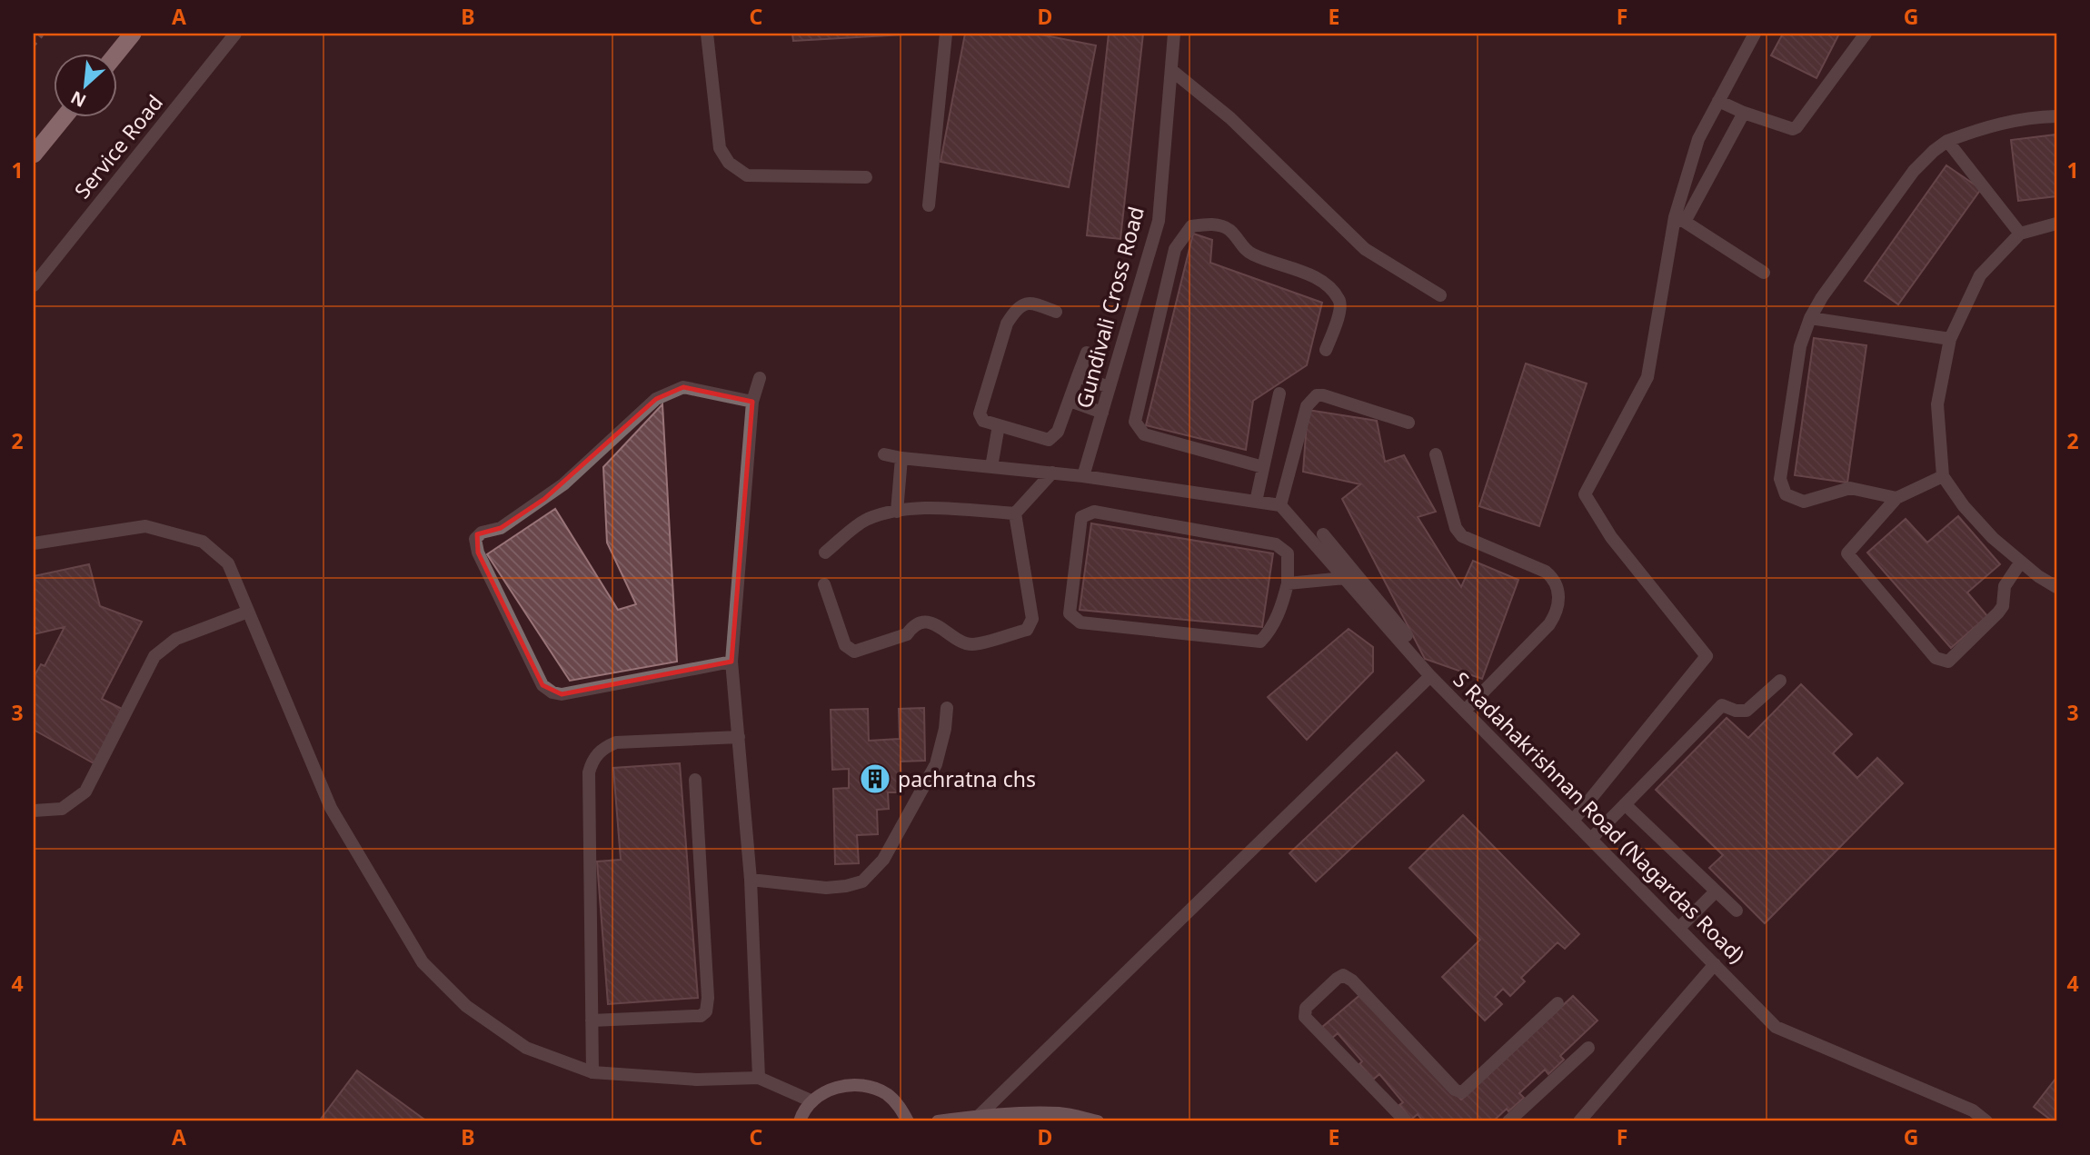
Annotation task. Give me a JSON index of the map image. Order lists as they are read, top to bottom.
{
  "streets": {
    "street": ["Service Road", "Gundivali Cross Road", "S Radahakrishnan Road (Nagardas Road)"]
  },
  "places": {
    "building": ["pachratna chs"]
  },
  "north": "bottom left",
  "grid": {
    "columns": [
      "A",
      "B",
      "C",
      "D",
      "E",
      "F",
      "G"
    ],
    "rows": [
      "1",
      "2",
      "3",
      "4"
    ]
  }
}
